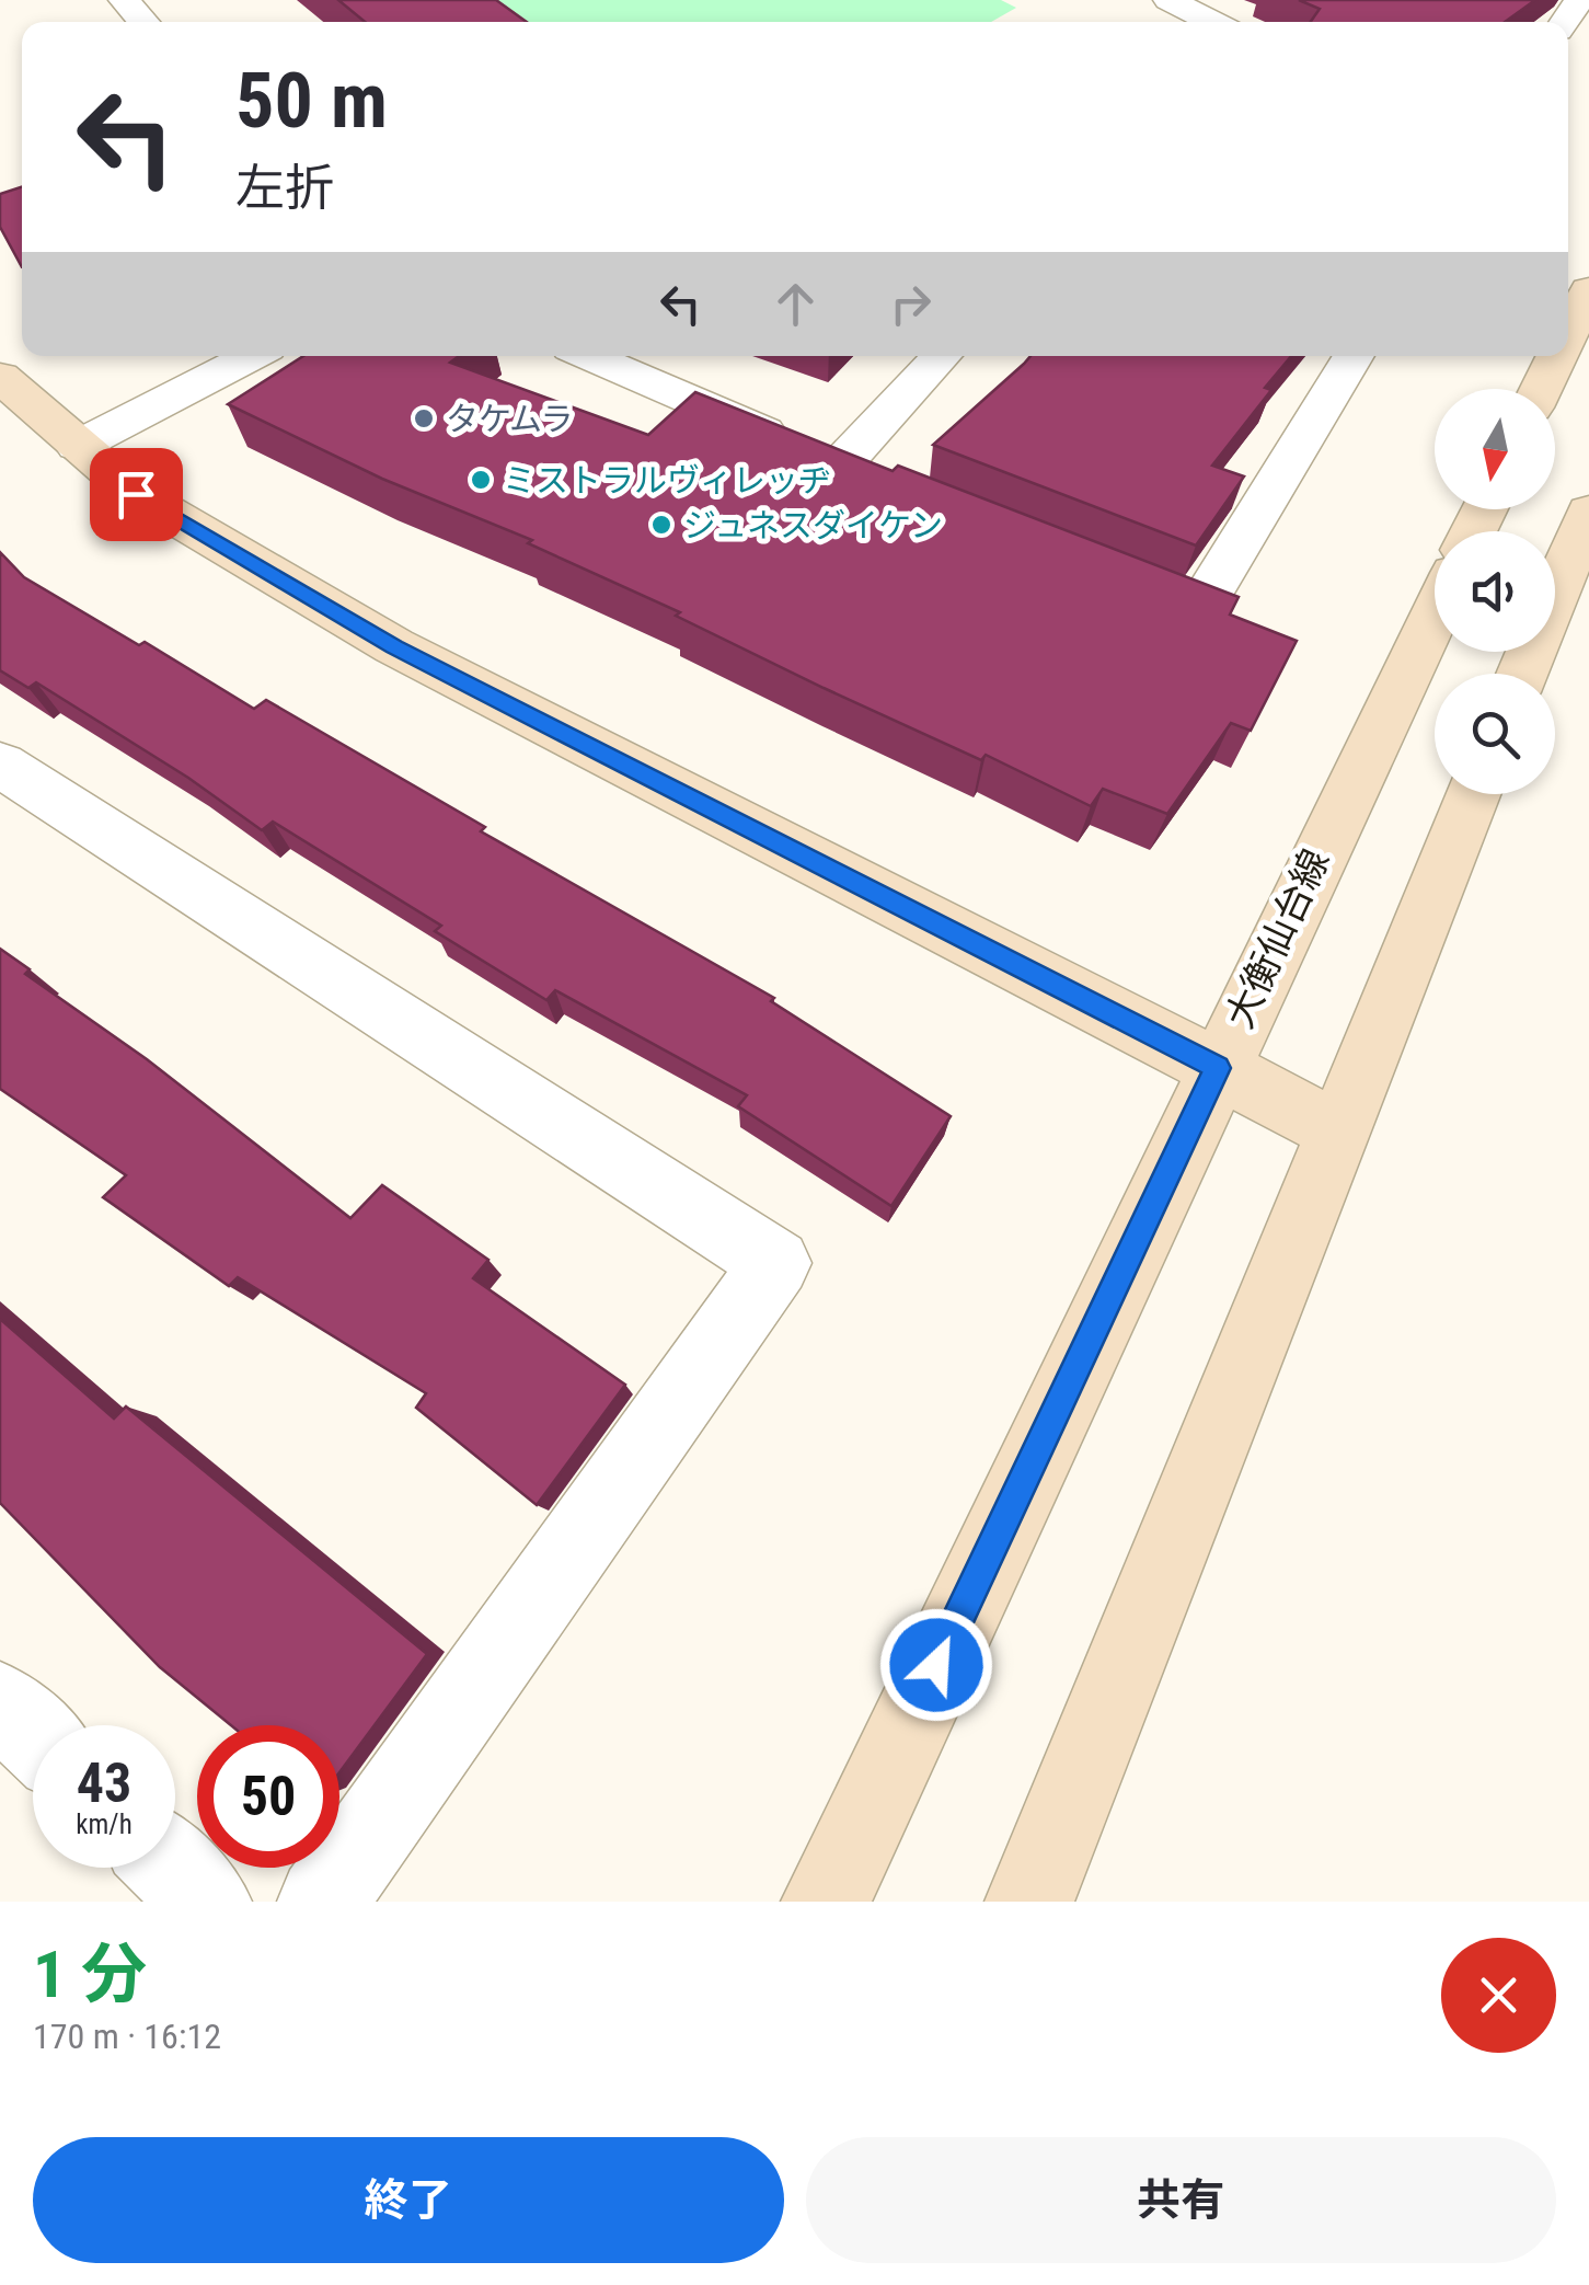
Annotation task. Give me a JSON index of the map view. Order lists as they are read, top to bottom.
{
  "streets": {
    "main road": ["大衡仙台線"]
  },
  "places": ["タケムラ", "ミストラルヴィレッヂ", "ジュネスダイケン"],
  "north": "bottom",
  "page": {
    "turn": ["50 m", "左折"],
    "speed": "43 km/h",
    "limit": "50",
    "heading": ["1 分", "170 m · 16:12"],
    "buttons": ["終了", "共有"]
  }
}
